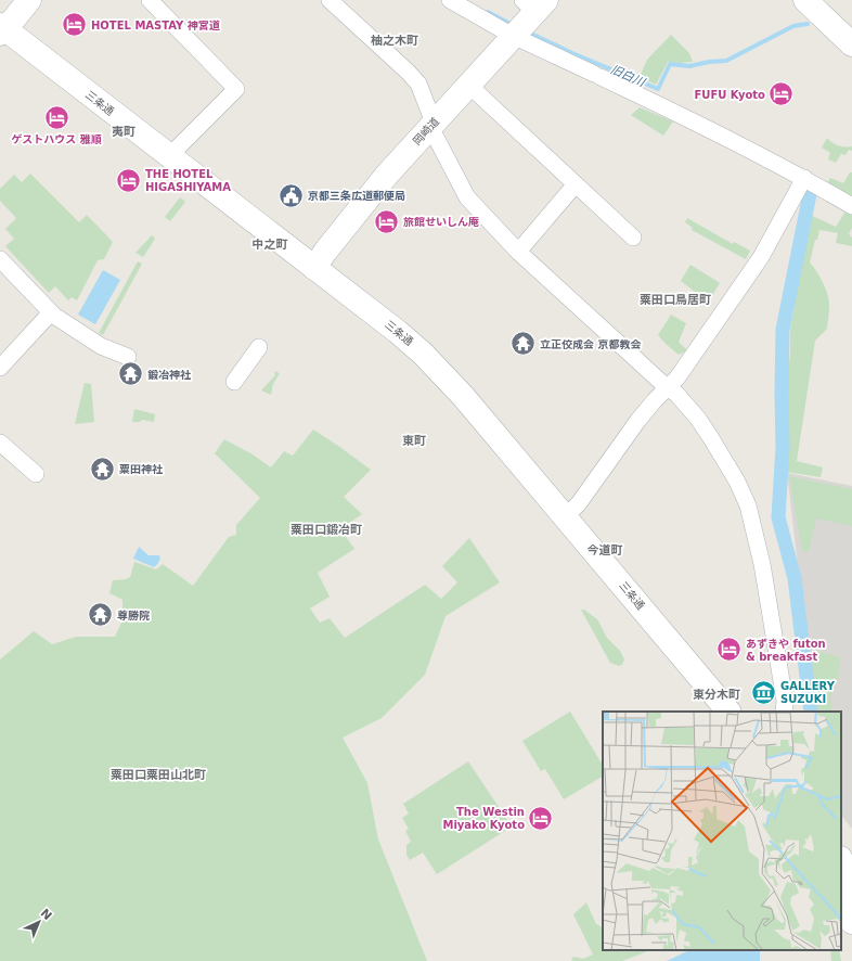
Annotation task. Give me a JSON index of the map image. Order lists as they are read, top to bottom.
{
  "streets": {
    "main road": ["三条通", "岡崎道"]
  },
  "crossings": [
    ["三条通", "岡崎道"]
  ],
  "districts": [
    "柚之木町",
    "夷町",
    "中之町",
    "粟田口鳥居町",
    "東町",
    "粟田口鍛冶町",
    "今道町",
    "東分木町",
    "粟田口粟田山北町"
  ],
  "water": ["旧白川"],
  "places": {
    "hotel": [
      "HOTEL MASTAY 神宮道",
      "FUFU Kyoto",
      "ゲストハウス 雅順",
      "THE HOTEL HIGASHIYAMA",
      "旅館せいしん庵",
      "あずきや futon & breakfast",
      "The Westin Miyako Kyoto"
    ],
    "public building": ["京都三条広道郵便局"],
    "temple": [
      "立正佼成会 京都教会",
      "鍛冶神社",
      "粟田神社",
      "尊勝院"
    ],
    "museum": ["GALLERY SUZUKI"]
  },
  "north": "top right"
}
